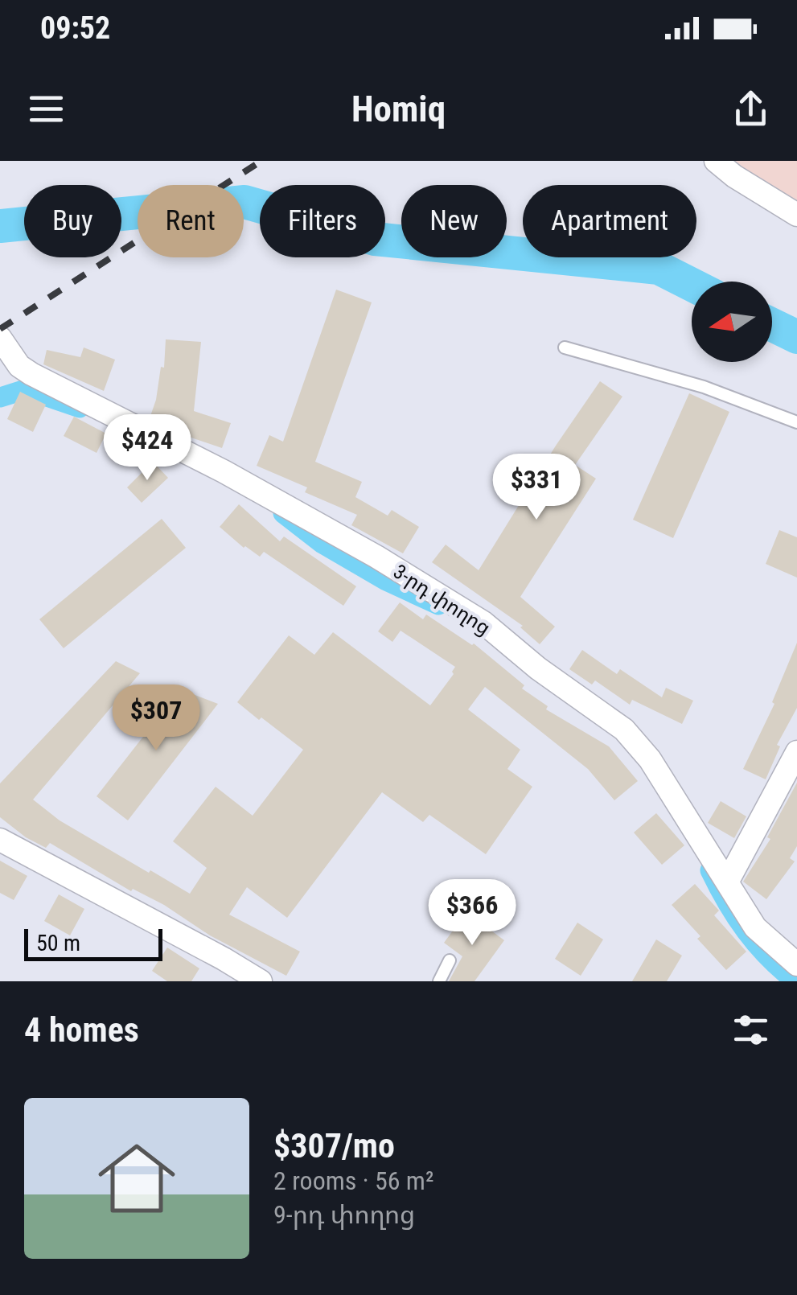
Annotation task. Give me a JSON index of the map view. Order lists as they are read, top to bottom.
{
  "streets": {
    "street": ["3-րդ փողոց"]
  },
  "scale_bar": "50 m",
  "north": "left",
  "page": {
    "status": "09:52",
    "header": "Homiq",
    "chip": [
      "Buy",
      "Rent",
      "Filters",
      "New",
      "Apartment"
    ],
    "price": [
      "$424",
      "$331",
      "$307",
      "$366"
    ],
    "scale": "50 m",
    "heading": "4 homes",
    "list": [
      {
        "name": "$307/mo",
        "note": "2 rooms · 56 m² · 9-րդ փողոց"
      }
    ]
  }
}
